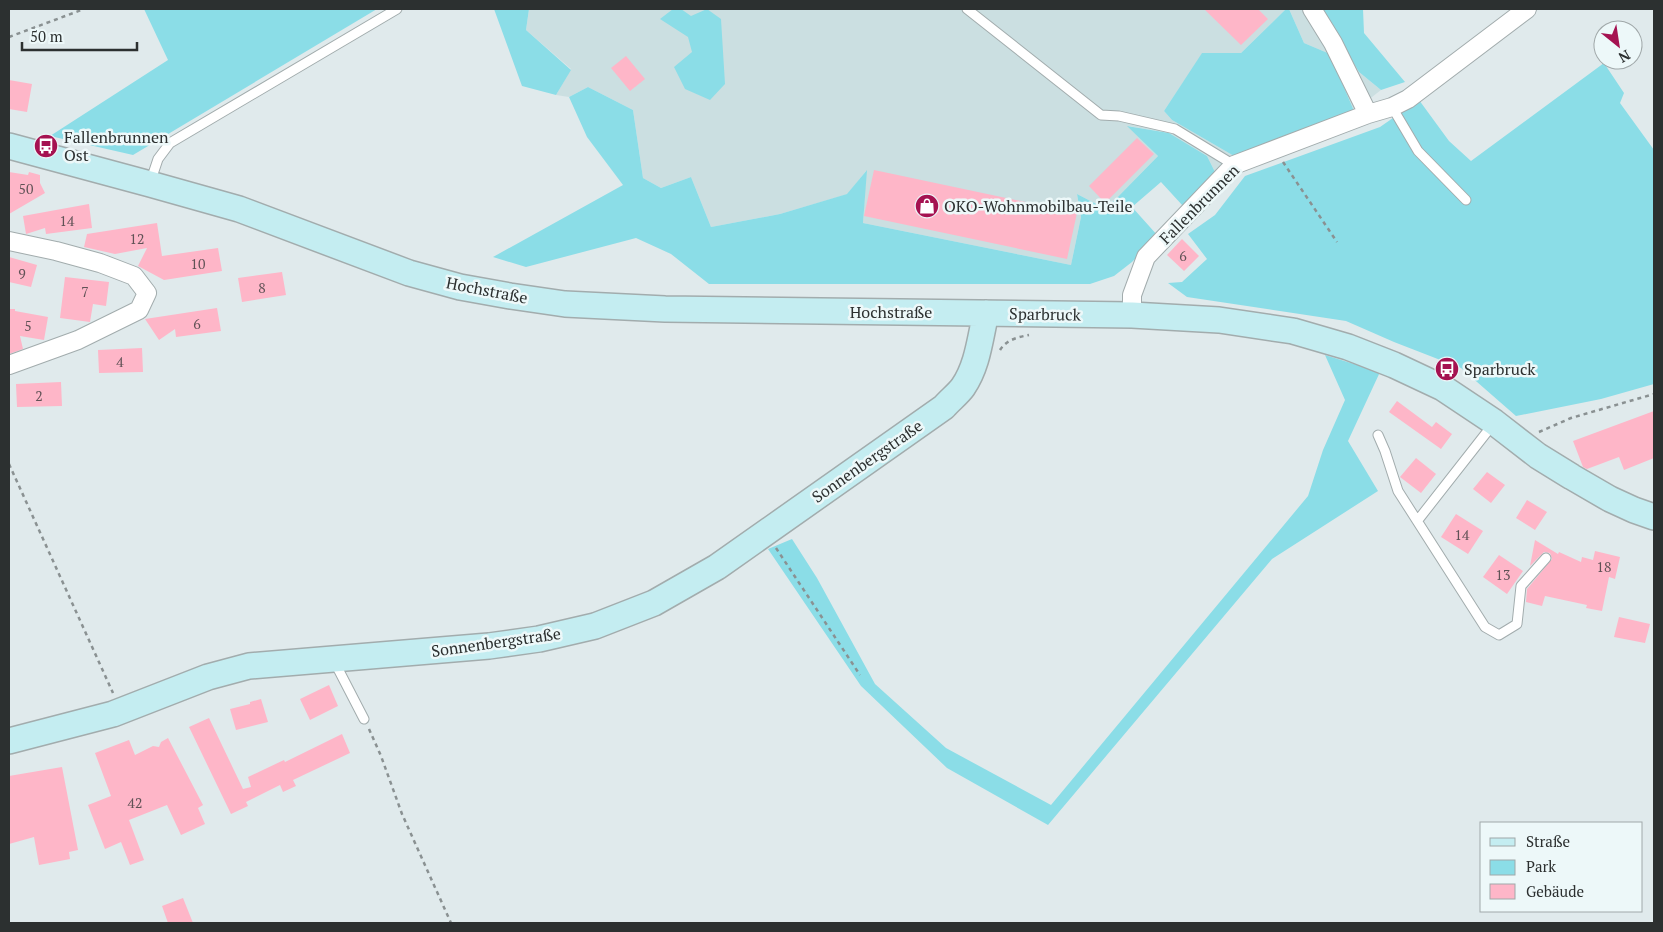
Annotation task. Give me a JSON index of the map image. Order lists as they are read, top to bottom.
{
  "streets": {
    "main road": ["Hochstraße", "Sparbruck", "Sonnenbergstraße"],
    "street": ["Fallenbrunnen"]
  },
  "crossings": [
    ["Fallenbrunnen", "Sparbruck"],
    ["Hochstraße", "Sparbruck"],
    ["Hochstraße", "Sonnenbergstraße"],
    ["Sparbruck", "Sonnenbergstraße"]
  ],
  "places": {
    "bus stop": ["Fallenbrunnen Ost", "Sparbruck"],
    "shop": ["OKO-Wohnmobilbau-Teile"]
  },
  "house_numbers": [
    "50",
    "14",
    "12",
    "6",
    "10",
    "9",
    "8",
    "7",
    "6",
    "5",
    "4",
    "2",
    "14",
    "18",
    "13",
    "42"
  ],
  "legend": ["Straße", "Park", "Gebäude"],
  "scale_bar": "50 m",
  "north": "bottom right"
}
